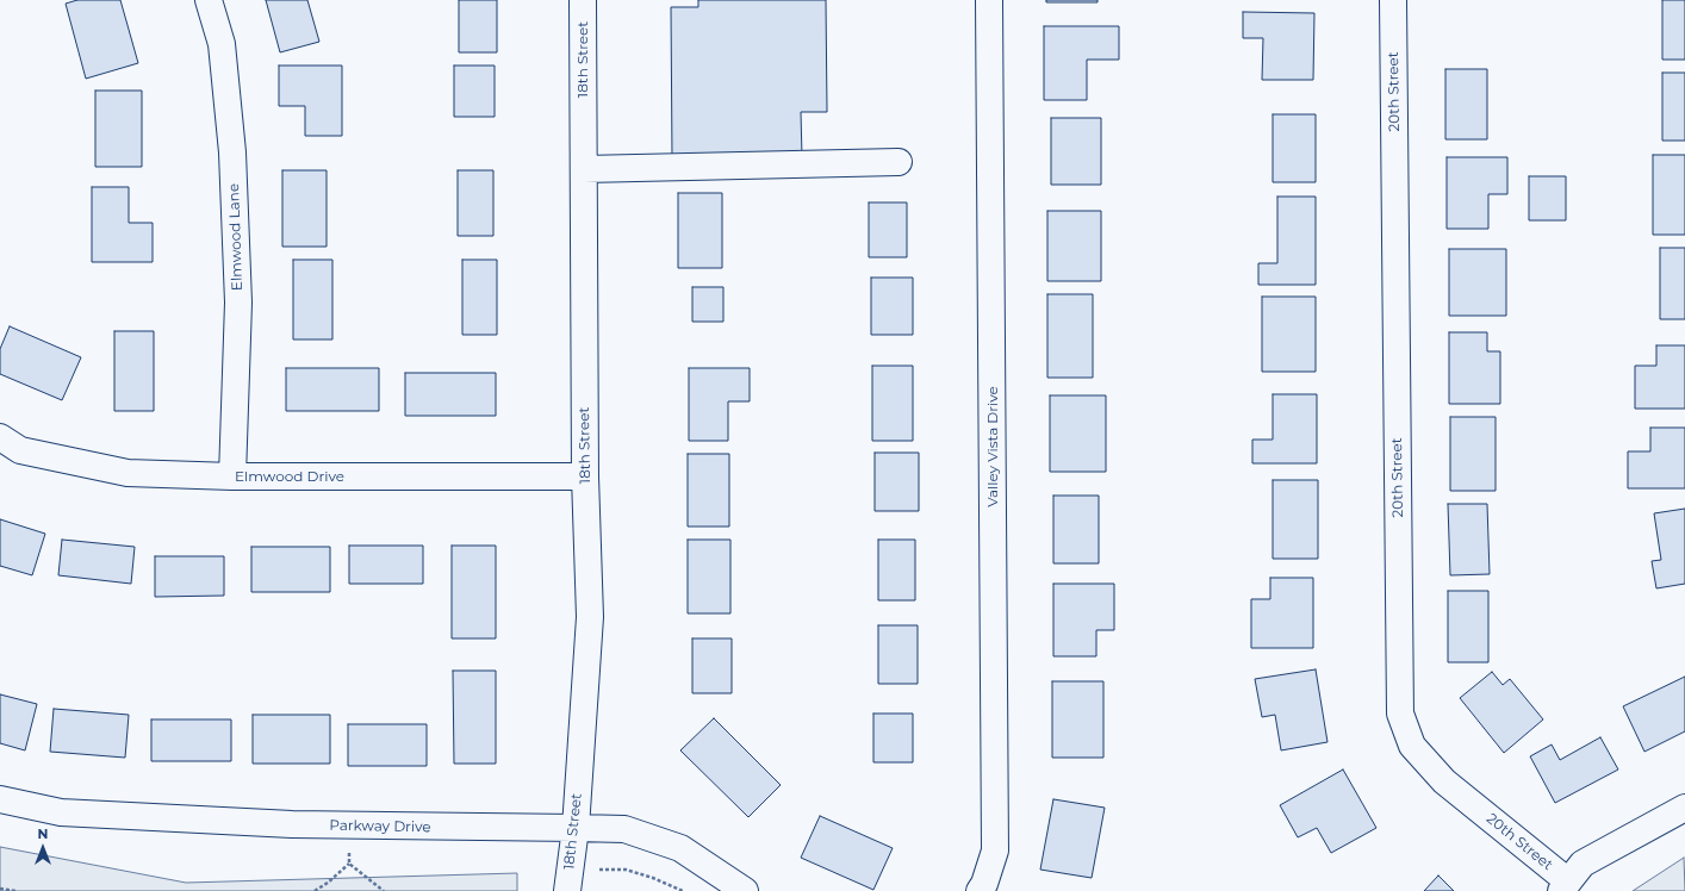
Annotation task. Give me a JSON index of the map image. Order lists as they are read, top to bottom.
{
  "streets": {
    "street": [
      "18th Street",
      "20th Street",
      "Elmwood Lane",
      "Valley Vista Drive",
      "Elmwood Drive",
      "Parkway Drive"
    ]
  },
  "crossings": [
    ["18th Street", "Elmwood Drive"],
    ["18th Street", "Parkway Drive"],
    ["Elmwood Lane", "Elmwood Drive"]
  ],
  "north": "top"
}
